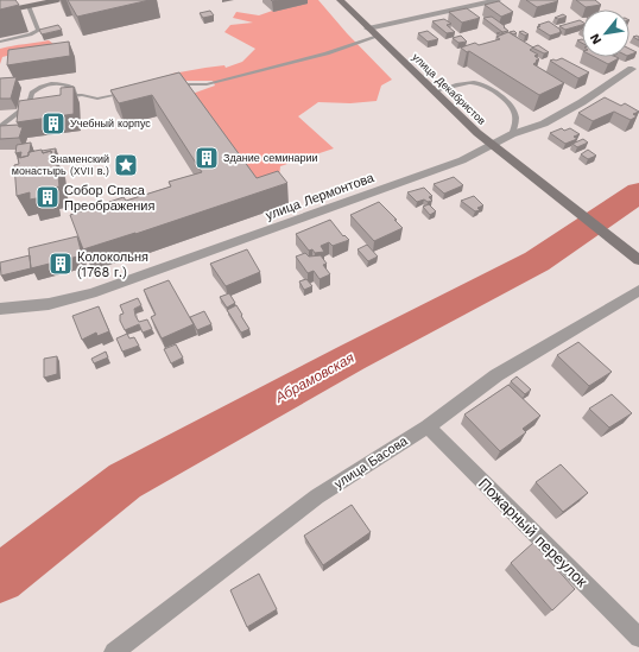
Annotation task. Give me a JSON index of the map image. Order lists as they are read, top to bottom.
{
  "streets": {
    "street": [
      "улица Декабристов",
      "улица Лермонтова",
      "улица Басова",
      "Пожарный переулок"
    ]
  },
  "crossings": [
    ["улица Декабристов", "улица Лермонтова"],
    ["улица Басова", "Пожарный переулок"]
  ],
  "water": ["Абрамовская"],
  "places": {
    "building": [
      "Учебный корпус",
      "Здание семинарии",
      "Собор Спаса Преображения",
      "Колокольня (1768 г.)"
    ],
    "place": ["Знаменский монастырь (XVII в.)"]
  },
  "north": "bottom left"
}
